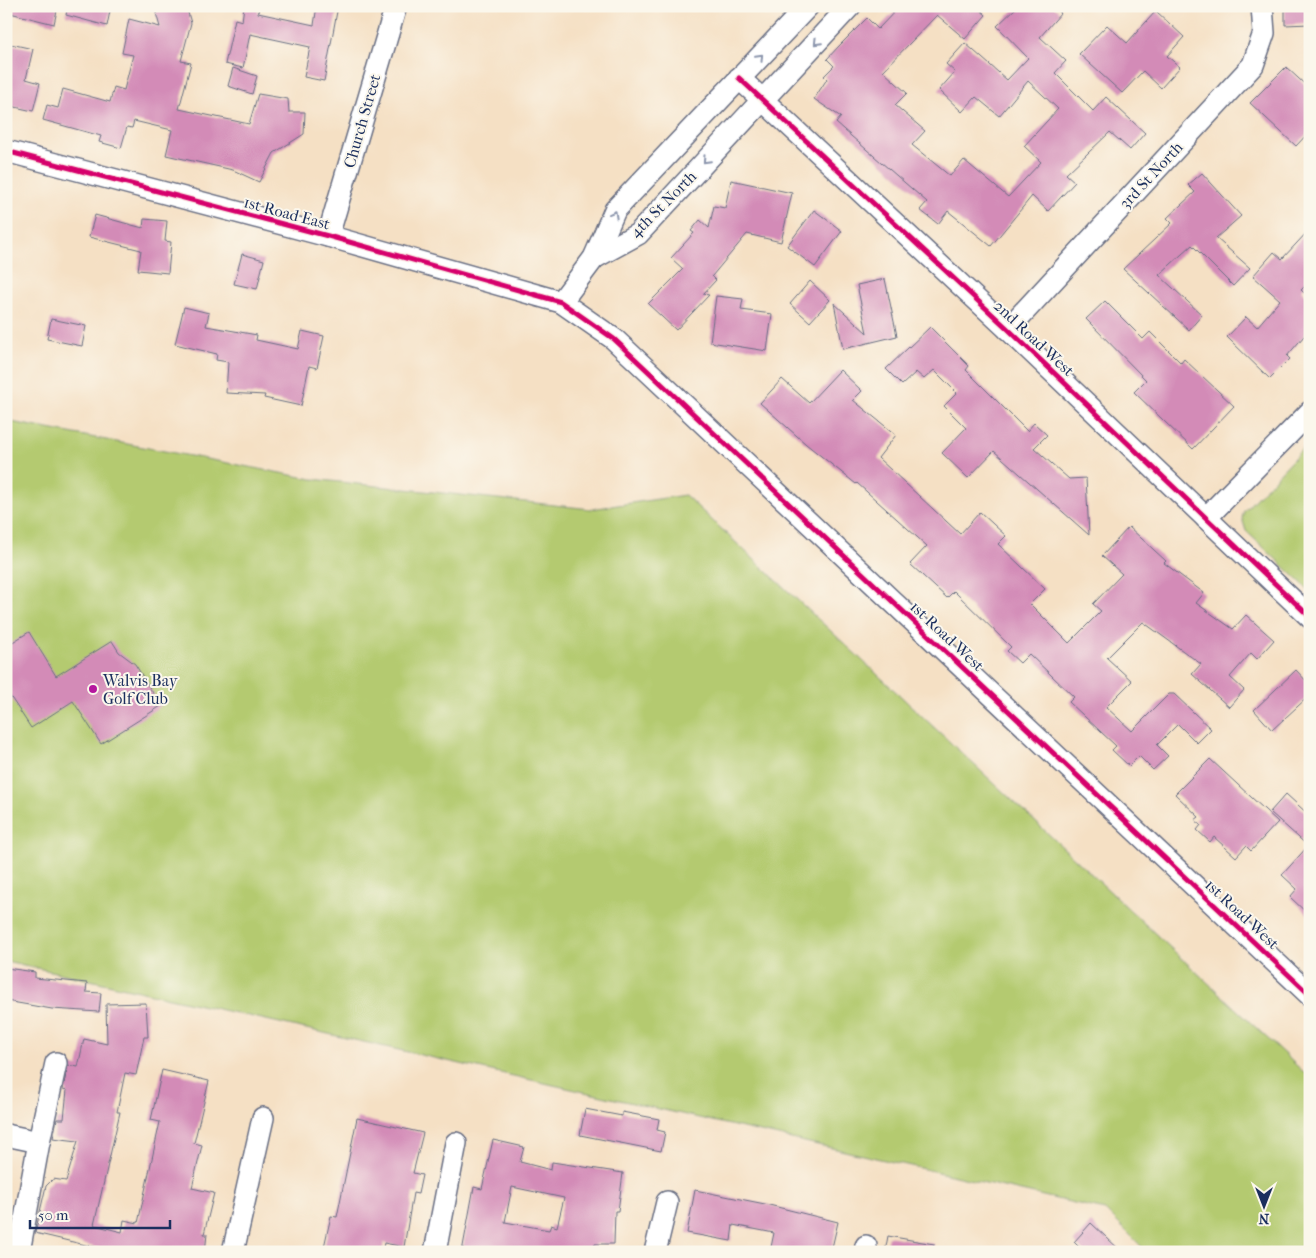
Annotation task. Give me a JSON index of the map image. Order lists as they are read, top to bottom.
{
  "streets": {
    "street": [
      "Church Street",
      "3rd St North",
      "4th St North",
      "1st Road East",
      "2nd Road West",
      "1st Road West"
    ]
  },
  "crossings": [
    ["Church Street", "1st Road East"],
    ["3rd St North", "2nd Road West"],
    ["4th St North", "2nd Road West"],
    ["1st Road East", "1st Road West"]
  ],
  "places": ["Walvis Bay Golf Club"],
  "scale_bar": "50 m",
  "north": "bottom"
}
